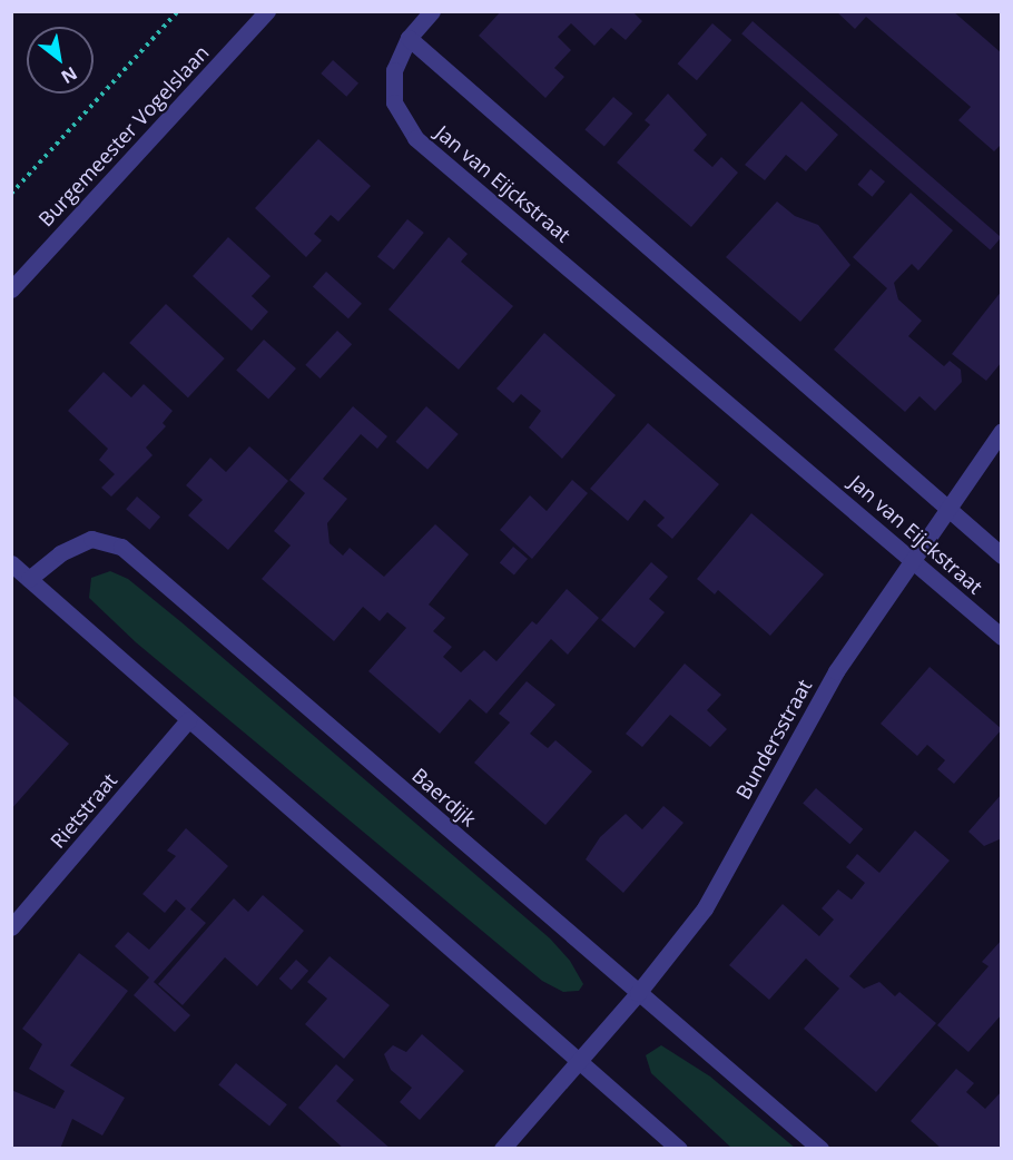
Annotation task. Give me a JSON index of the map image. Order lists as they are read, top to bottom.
{
  "streets": {
    "street": [
      "Burgemeester Vogelslaan",
      "Jan van Eijckstraat",
      "Bundersstraat",
      "Baerdijk",
      "Rietstraat"
    ]
  },
  "crossings": [
    ["Jan van Eijckstraat", "Bundersstraat"],
    ["Bundersstraat", "Baerdijk"]
  ],
  "north": "bottom right"
}
